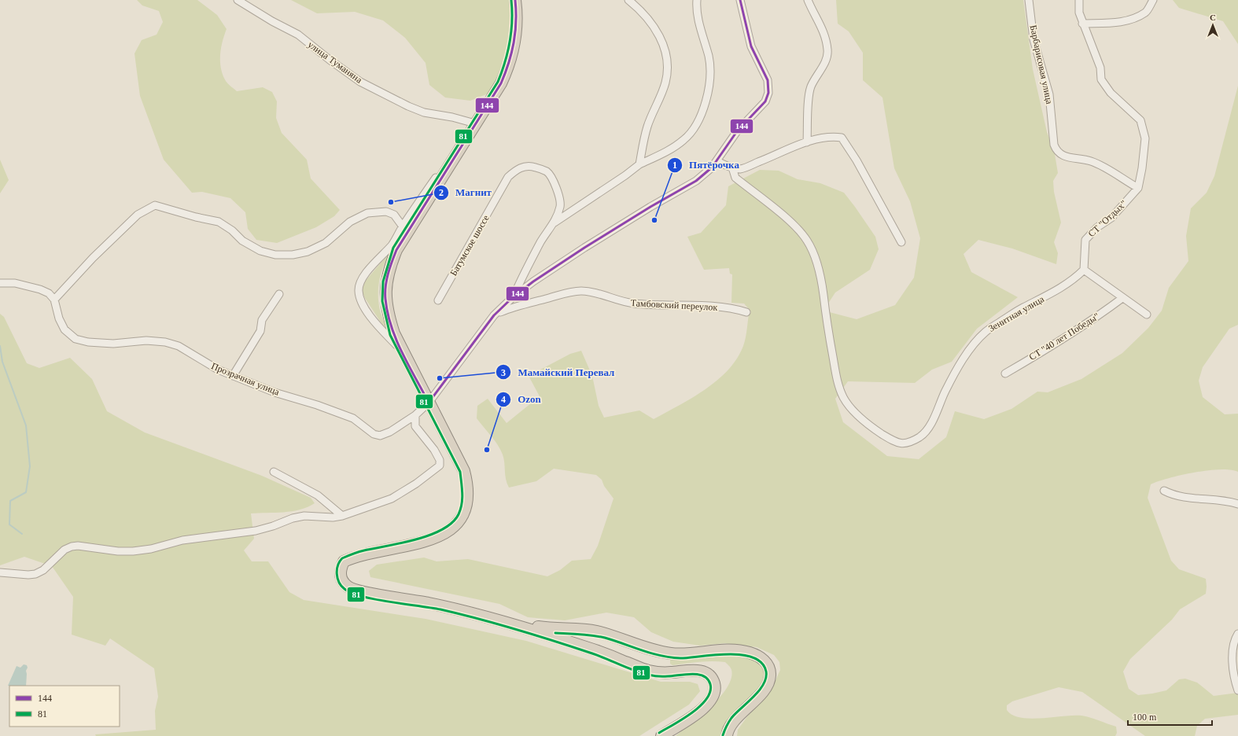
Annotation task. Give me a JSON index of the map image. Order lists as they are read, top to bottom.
{
  "streets": {
    "street": [
      "улица Туманяна",
      "Барбарисовая улица",
      "СТ \"Отдых\"",
      "Батумское шоссе",
      "Тамбовский переулок",
      "Зенитная улица",
      "СТ \"40 лет Победы\"",
      "Прозрачная улица"
    ]
  },
  "crossings": [
    ["Барбарисовая улица", "СТ \"Отдых\""],
    ["СТ \"Отдых\"", "Зенитная улица"],
    ["Батумское шоссе", "Прозрачная улица"],
    ["Тамбовский переулок", "Прозрачная улица"]
  ],
  "places": [
    "Магнит",
    "Пятёрочка",
    "Мамайский Перевал",
    "Ozon"
  ],
  "lines": ["transit line 144", "transit line 81"],
  "legend": ["144", "81"],
  "scale_bar": "100 m",
  "north": "top"
}
